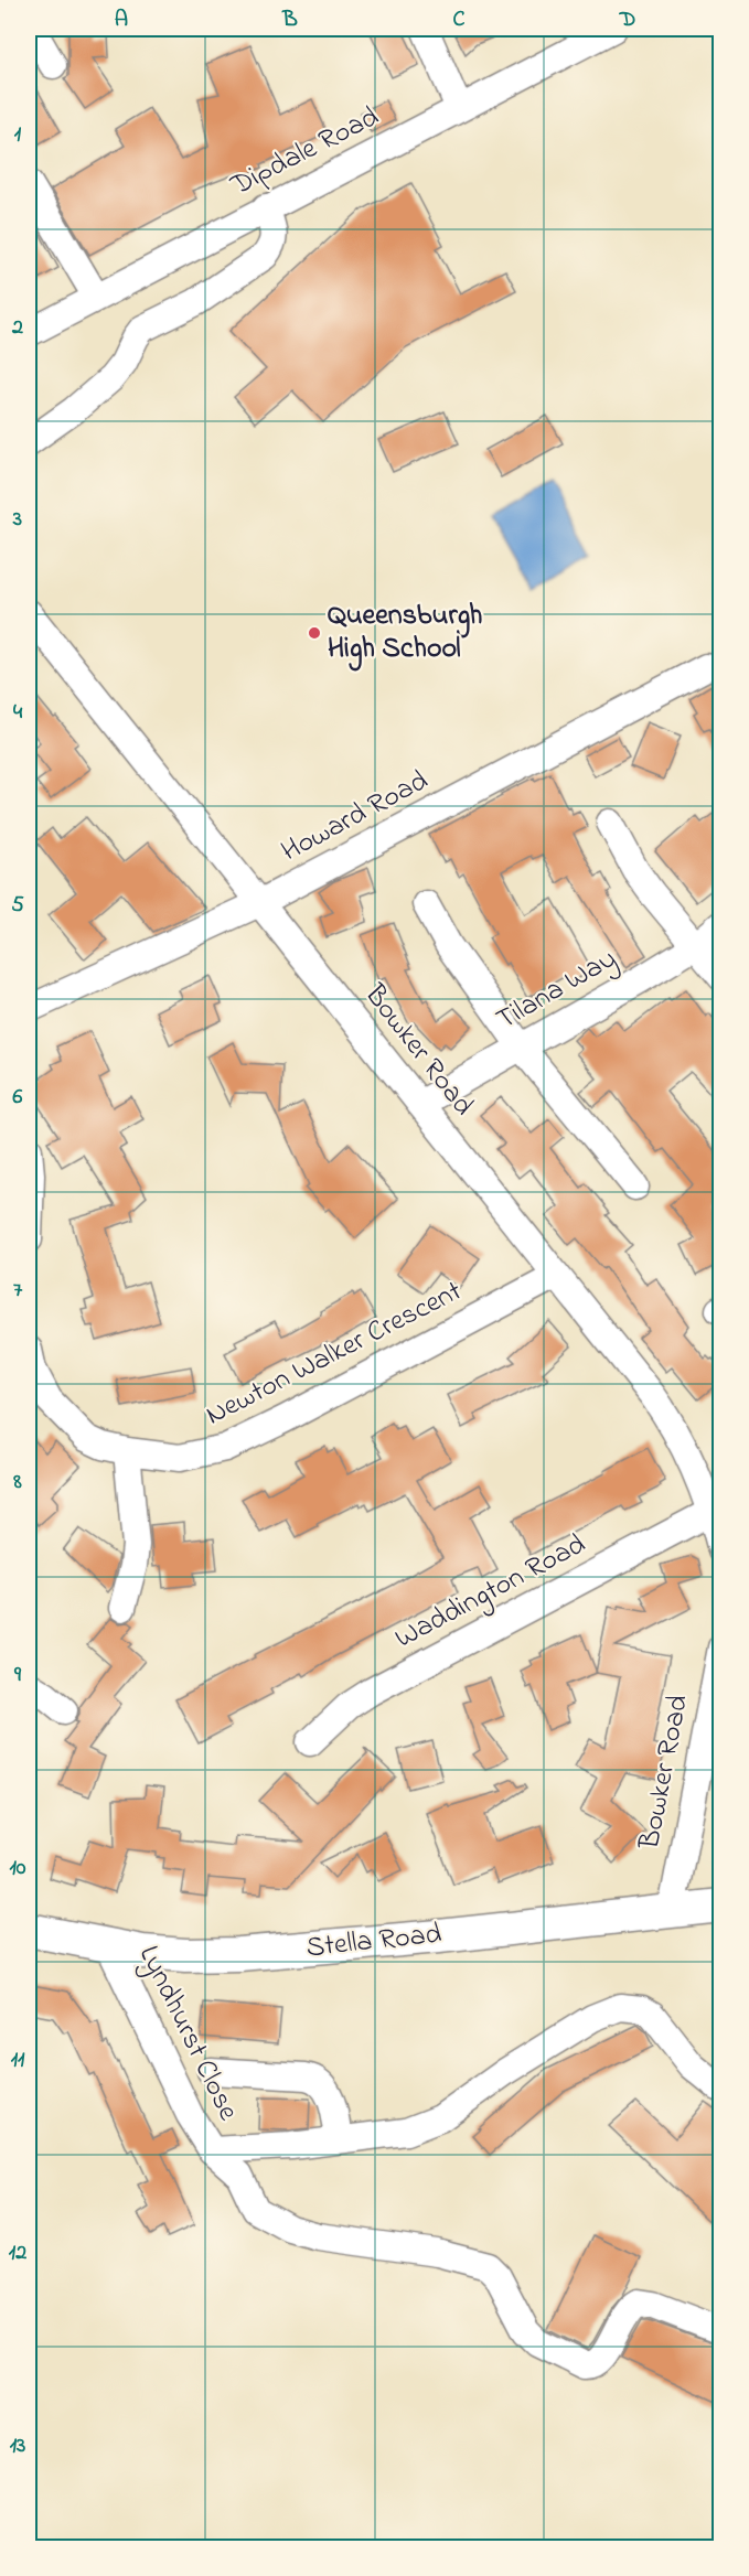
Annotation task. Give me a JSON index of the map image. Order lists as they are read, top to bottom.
{
  "streets": {
    "main road": ["Stella Road"],
    "street": [
      "Dipdale Road",
      "Howard Road",
      "Tilana Way",
      "Bowker Road",
      "Newton Walker Crescent",
      "Waddington Road",
      "Lyndhurst Close"
    ]
  },
  "crossings": [
    ["Howard Road", "Bowker Road"],
    ["Tilana Way", "Bowker Road"],
    ["Bowker Road", "Newton Walker Crescent"],
    ["Bowker Road", "Waddington Road"],
    ["Bowker Road", "Stella Road"],
    ["Stella Road", "Lyndhurst Close"]
  ],
  "places": ["Queensburgh High School"],
  "grid": {
    "columns": [
      "A",
      "B",
      "C",
      "D"
    ],
    "rows": [
      "1",
      "2",
      "3",
      "4",
      "5",
      "6",
      "7",
      "8",
      "9",
      "10",
      "11",
      "12",
      "13"
    ]
  }
}
